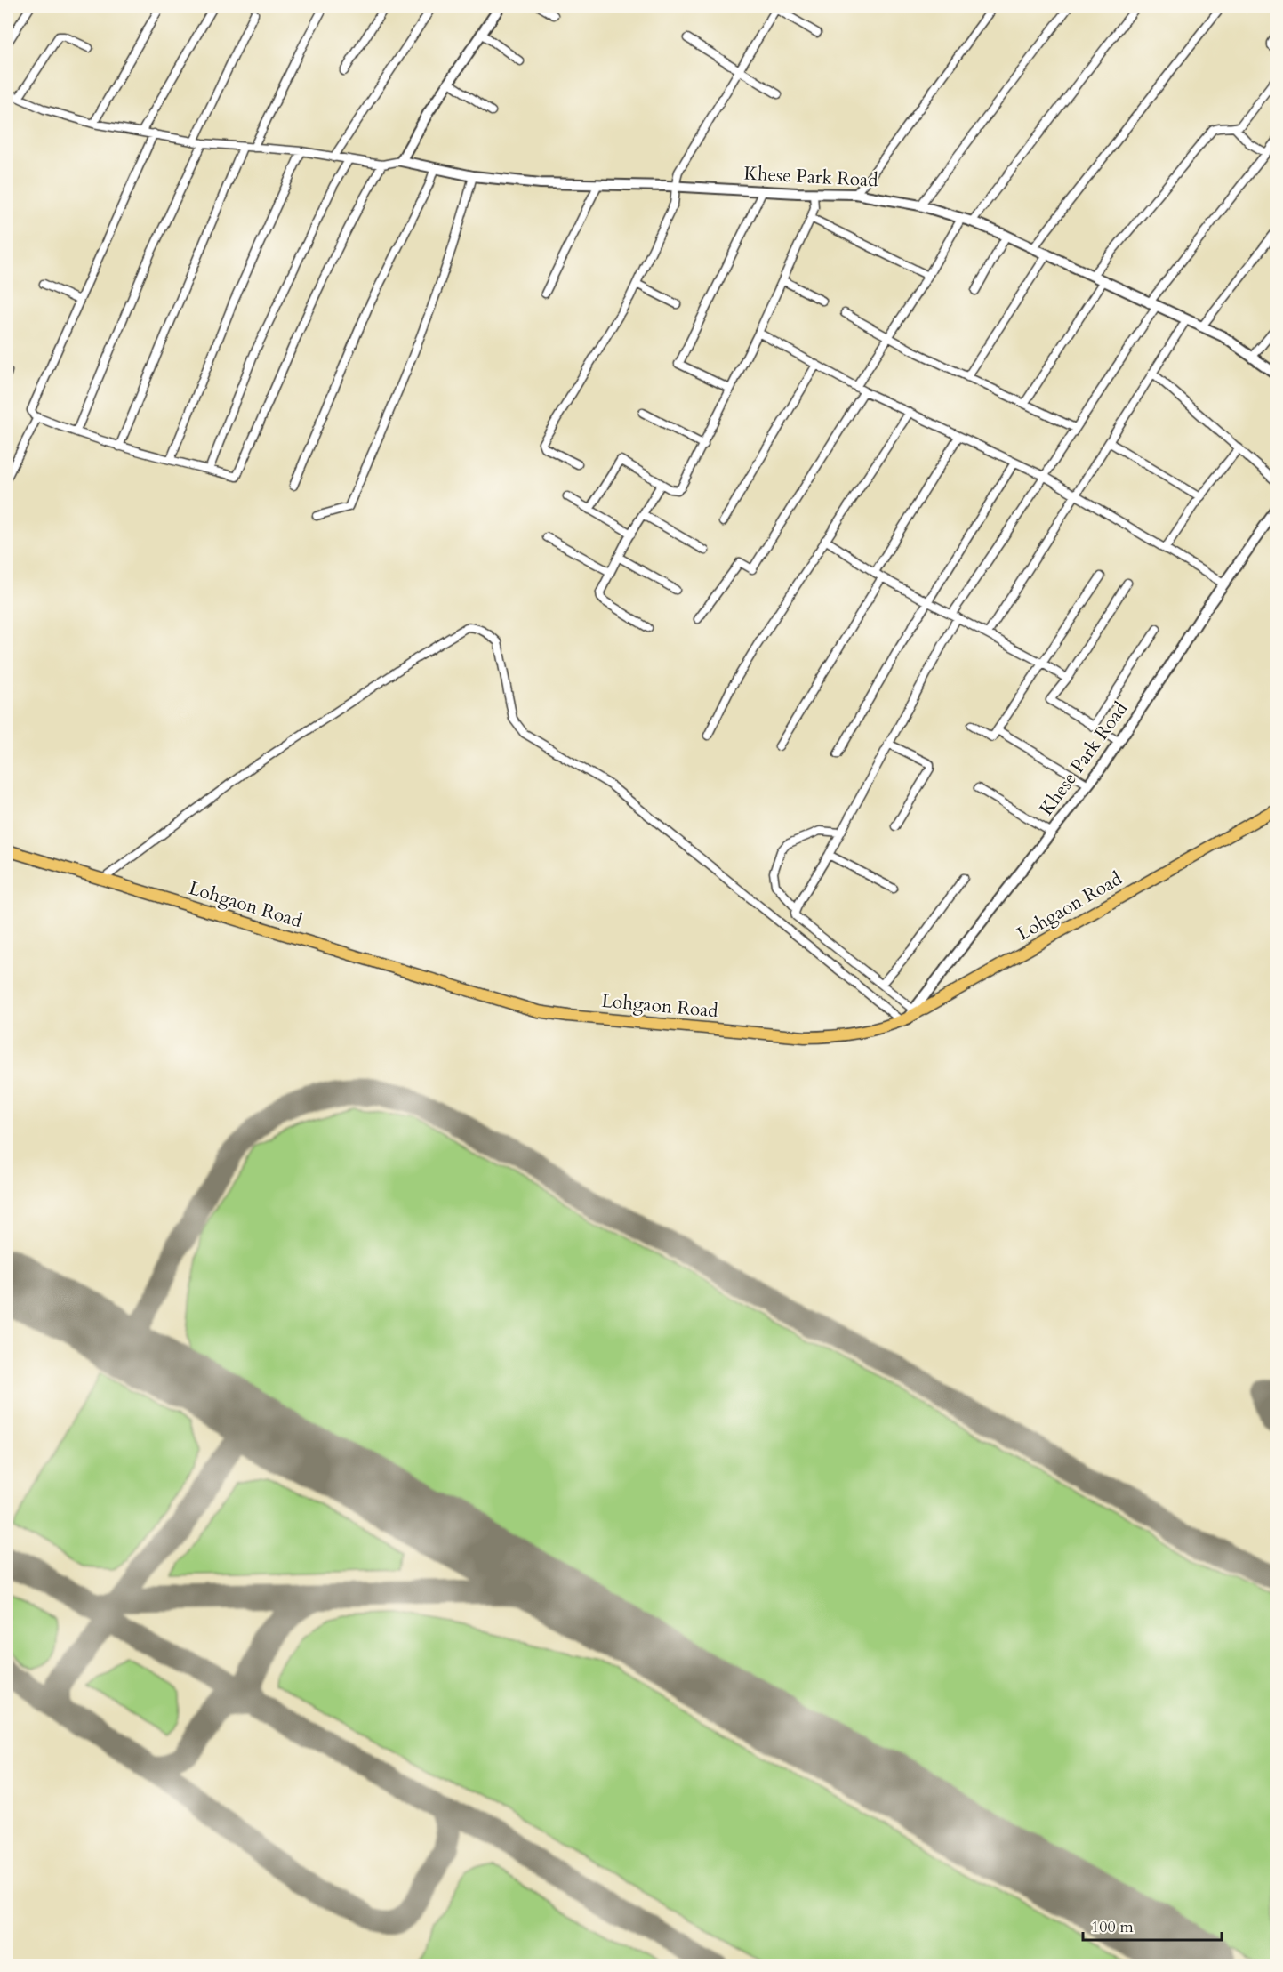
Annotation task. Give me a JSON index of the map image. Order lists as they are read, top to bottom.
{
  "streets": {
    "main road": ["Lohgaon Road"],
    "street": ["Khese Park Road"]
  },
  "crossings": [
    ["Khese Park Road", "Lohgaon Road"]
  ],
  "scale_bar": "100 m"
}
